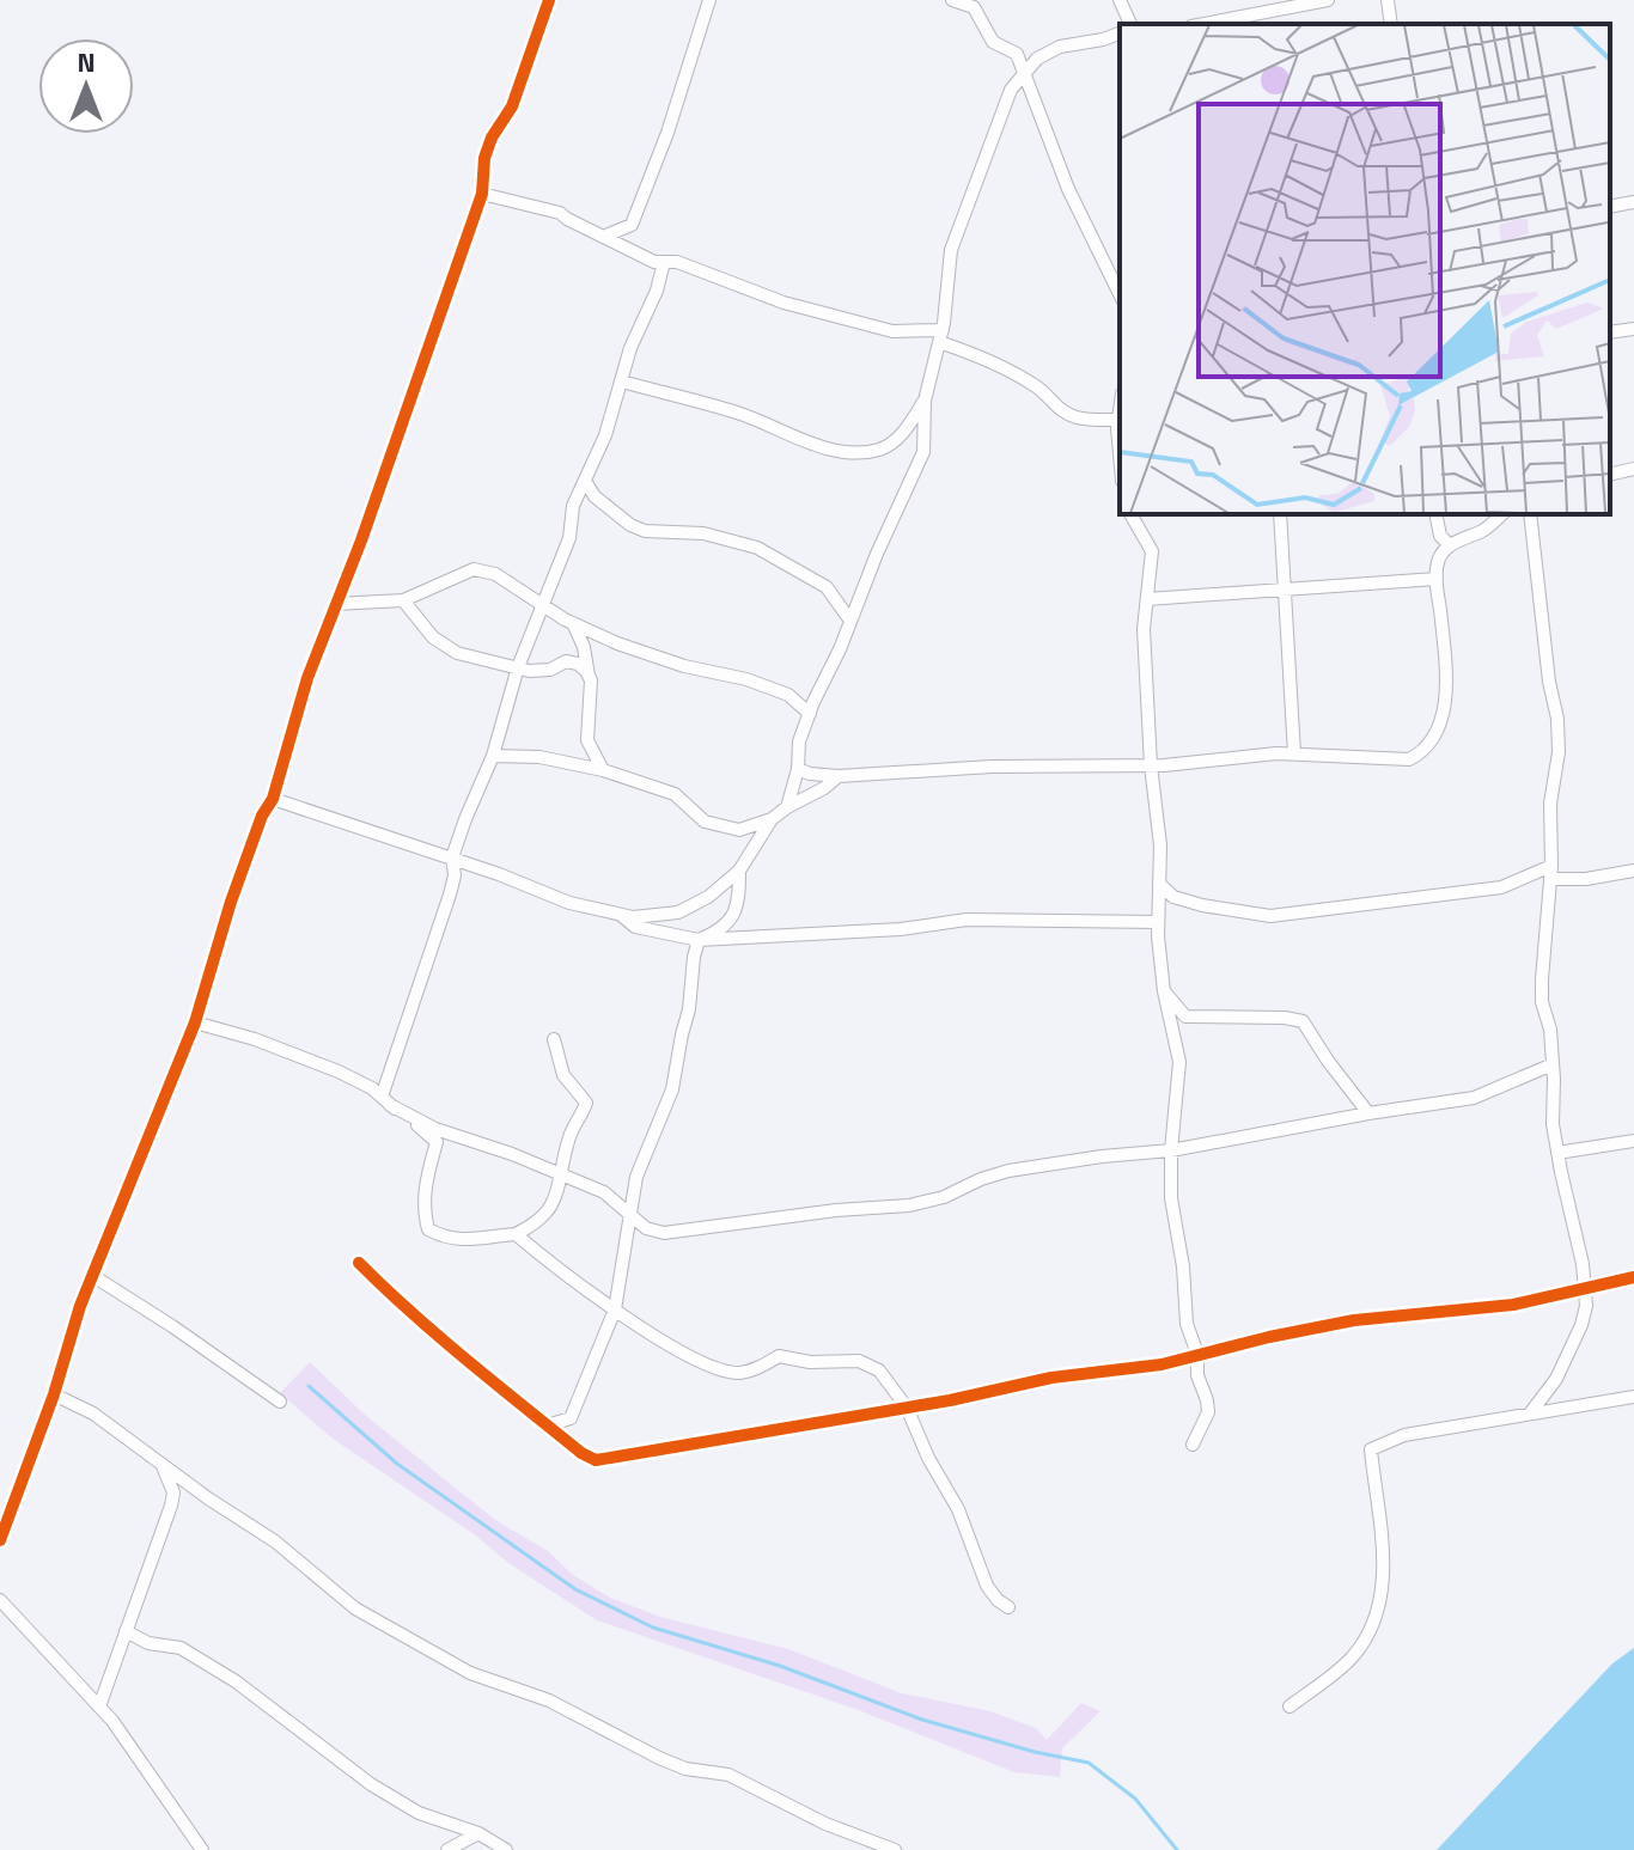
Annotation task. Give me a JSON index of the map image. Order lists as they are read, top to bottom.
{
  "north": "top"
}
